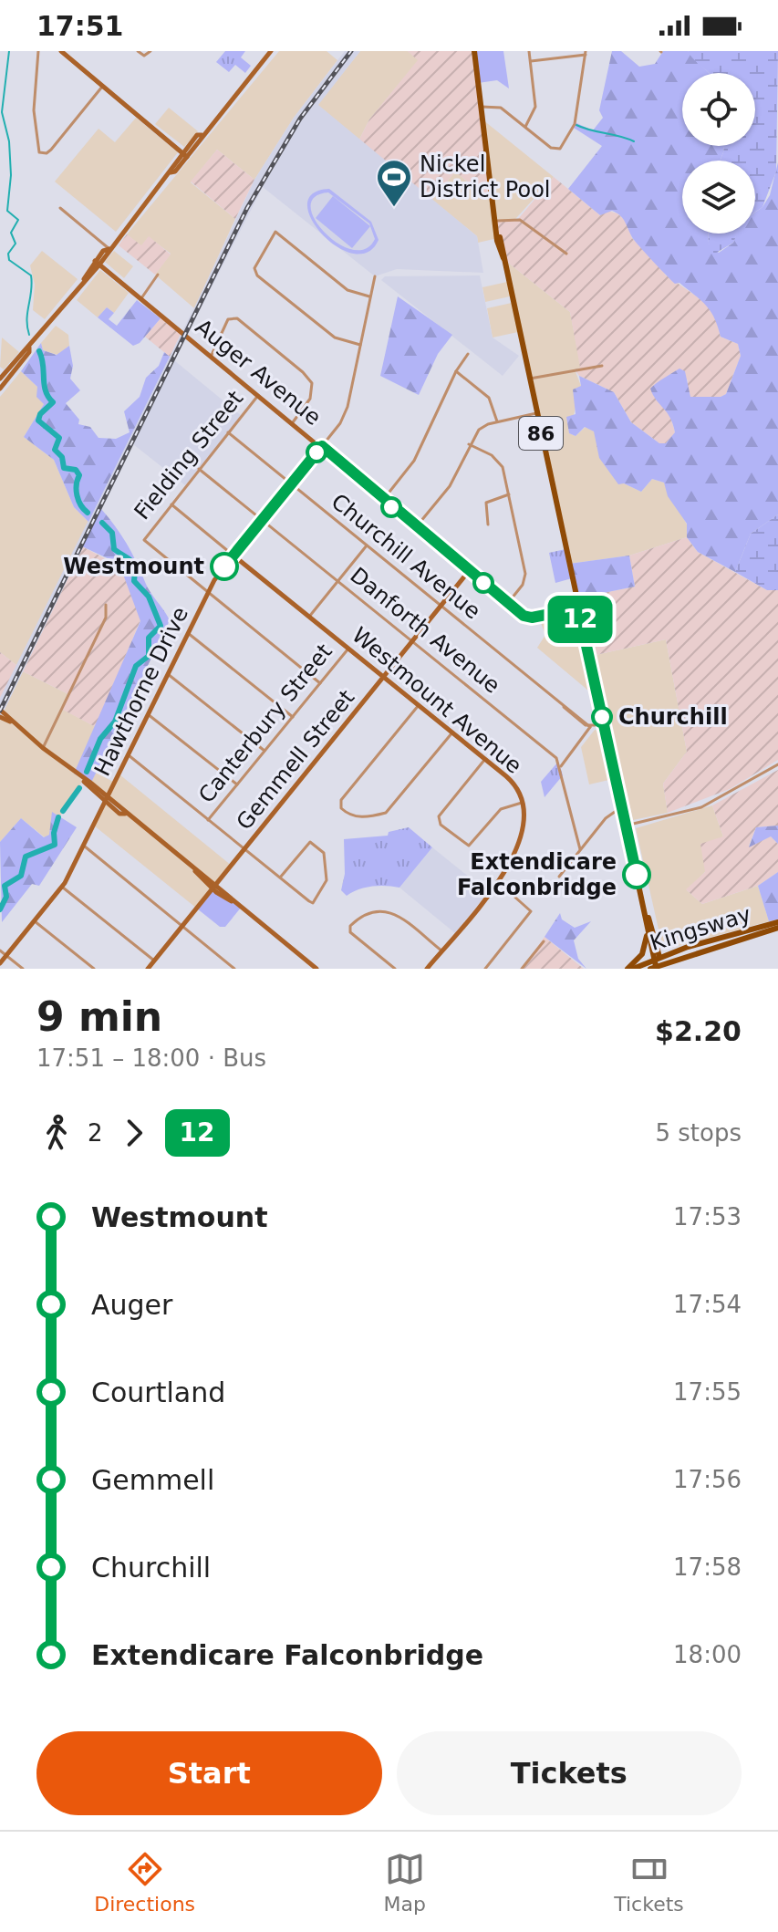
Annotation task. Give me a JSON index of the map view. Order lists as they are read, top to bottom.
{
  "streets": {
    "main road": ["86", "Kingsway"],
    "street": [
      "Auger Avenue",
      "Fielding Street",
      "Churchill Avenue",
      "Danforth Avenue",
      "Hawthorne Drive",
      "Westmount Avenue",
      "Canterbury Street",
      "Gemmell Street"
    ]
  },
  "crossings": [
    ["Auger Avenue", "86"],
    ["Auger Avenue", "Fielding Street"],
    ["Auger Avenue", "Hawthorne Drive"],
    ["Auger Avenue", "Gemmell Street"],
    ["86", "Kingsway"],
    ["Fielding Street", "Churchill Avenue"],
    ["Fielding Street", "Danforth Avenue"],
    ["Fielding Street", "Hawthorne Drive"],
    ["Fielding Street", "Westmount Avenue"],
    ["Churchill Avenue", "Hawthorne Drive"],
    ["Churchill Avenue", "Gemmell Street"],
    ["Danforth Avenue", "Hawthorne Drive"],
    ["Danforth Avenue", "Gemmell Street"],
    ["Hawthorne Drive", "Westmount Avenue"],
    ["Westmount Avenue", "Canterbury Street"],
    ["Westmount Avenue", "Gemmell Street"]
  ],
  "places": {
    "sports": ["Nickel District Pool"],
    "other": ["Westmount", "Churchill", "Extendicare Falconbridge"]
  },
  "lines": ["bus line 12"],
  "page": {
    "status": "17:51",
    "on_map": "12",
    "heading": ["9 min", "17:51 – 18:00 · Bus", "$2.20"],
    "legs": ["2", "12", "5 stops"],
    "list": [
      {
        "name": "Westmount",
        "value": "17:53"
      },
      {
        "name": "Auger",
        "value": "17:54"
      },
      {
        "name": "Courtland",
        "value": "17:55"
      },
      {
        "name": "Gemmell",
        "value": "17:56"
      },
      {
        "name": "Churchill",
        "value": "17:58"
      },
      {
        "name": "Extendicare Falconbridge",
        "value": "18:00"
      }
    ],
    "buttons": ["Start", "Tickets"],
    "tabs": ["Directions", "Map", "Tickets"]
  }
}
